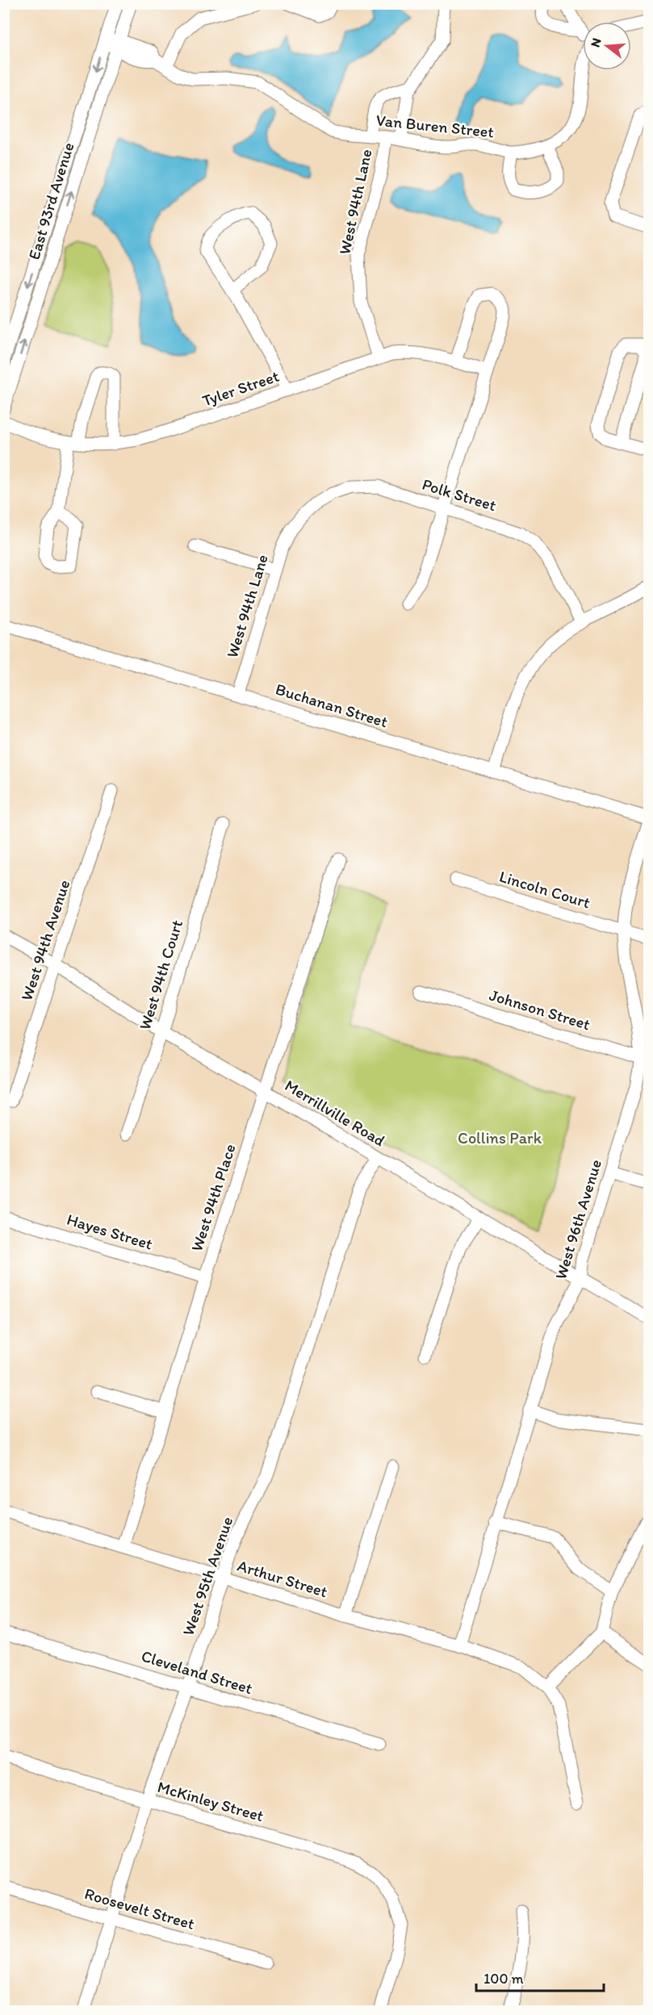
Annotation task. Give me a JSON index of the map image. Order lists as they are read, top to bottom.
{
  "streets": {
    "street": [
      "Van Buren Street",
      "East 93rd Avenue",
      "West 94th Lane",
      "Tyler Street",
      "Polk Street",
      "Buchanan Street",
      "Lincoln Court",
      "West 94th Avenue",
      "West 94th Court",
      "Johnson Street",
      "Merrillville Road",
      "West 94th Place",
      "West 96th Avenue",
      "Hayes Street",
      "West 95th Avenue",
      "Arthur Street",
      "Cleveland Street",
      "McKinley Street",
      "Roosevelt Street"
    ]
  },
  "crossings": [
    ["Van Buren Street", "East 93rd Avenue"],
    ["Van Buren Street", "West 94th Lane"],
    ["West 94th Lane", "Tyler Street"],
    ["West 94th Lane", "Polk Street"],
    ["West 94th Lane", "Buchanan Street"],
    ["Buchanan Street", "West 96th Avenue"],
    ["Lincoln Court", "West 96th Avenue"],
    ["West 94th Avenue", "Merrillville Road"],
    ["West 94th Court", "Merrillville Road"],
    ["Johnson Street", "West 96th Avenue"],
    ["Merrillville Road", "West 94th Place"],
    ["Merrillville Road", "West 96th Avenue"],
    ["Merrillville Road", "West 95th Avenue"],
    ["West 94th Place", "Hayes Street"],
    ["West 94th Place", "Arthur Street"],
    ["West 96th Avenue", "Arthur Street"],
    ["West 95th Avenue", "Arthur Street"],
    ["West 95th Avenue", "Cleveland Street"],
    ["West 95th Avenue", "McKinley Street"],
    ["West 95th Avenue", "Roosevelt Street"]
  ],
  "parks": ["Collins Park"],
  "scale_bar": "100 m",
  "north": "left"
}
